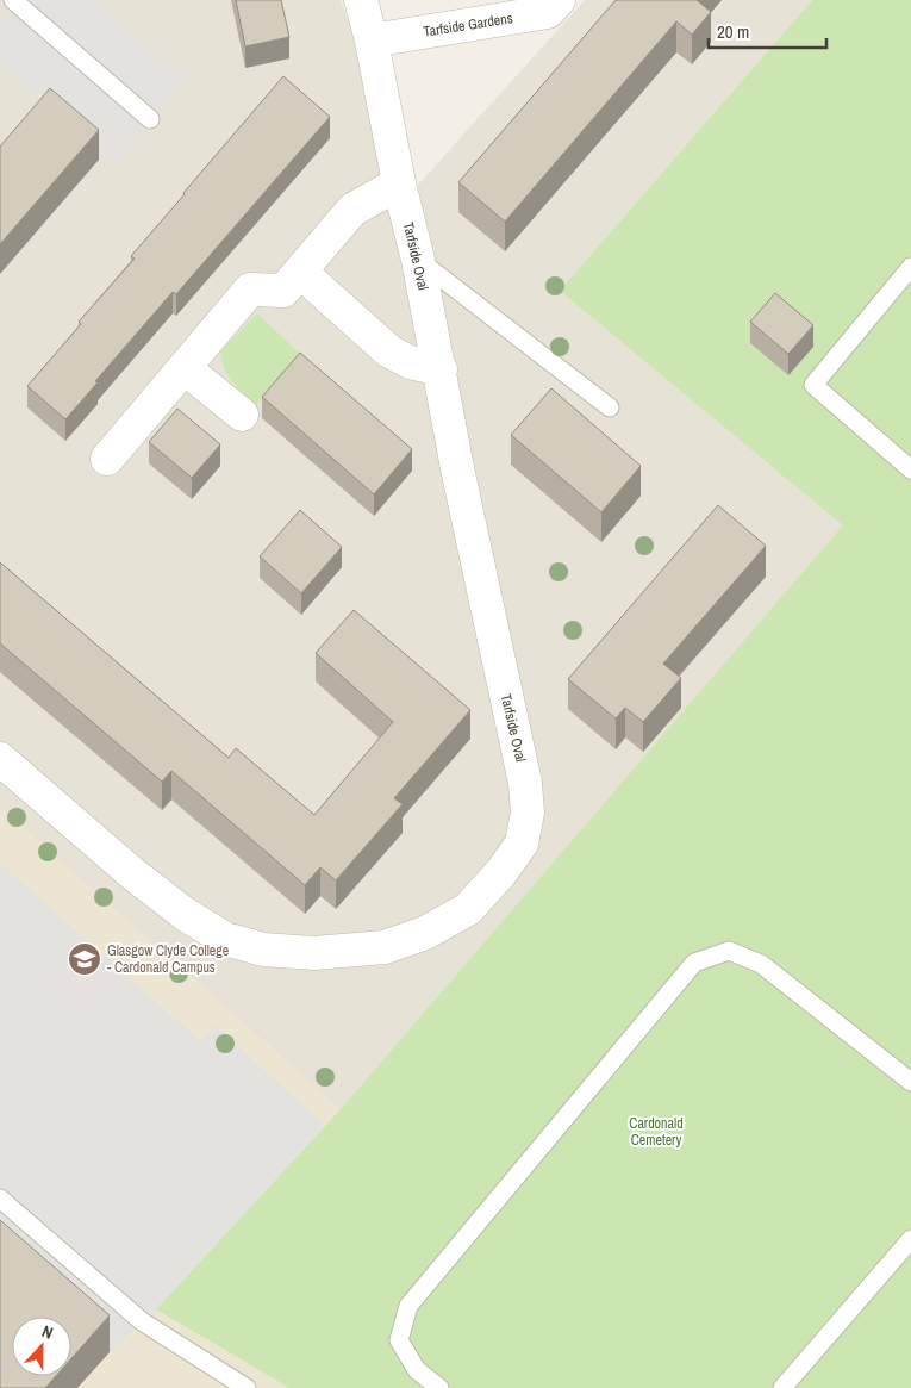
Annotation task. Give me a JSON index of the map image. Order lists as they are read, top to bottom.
{
  "streets": {
    "street": ["Tarfside Gardens", "Tarfside Oval"]
  },
  "crossings": [
    ["Tarfside Gardens", "Tarfside Oval"]
  ],
  "parks": ["Cardonald Cemetery"],
  "places": {
    "school or university": ["Glasgow Clyde College - Cardonald Campus"]
  },
  "scale_bar": "20 m",
  "north": "top"
}
